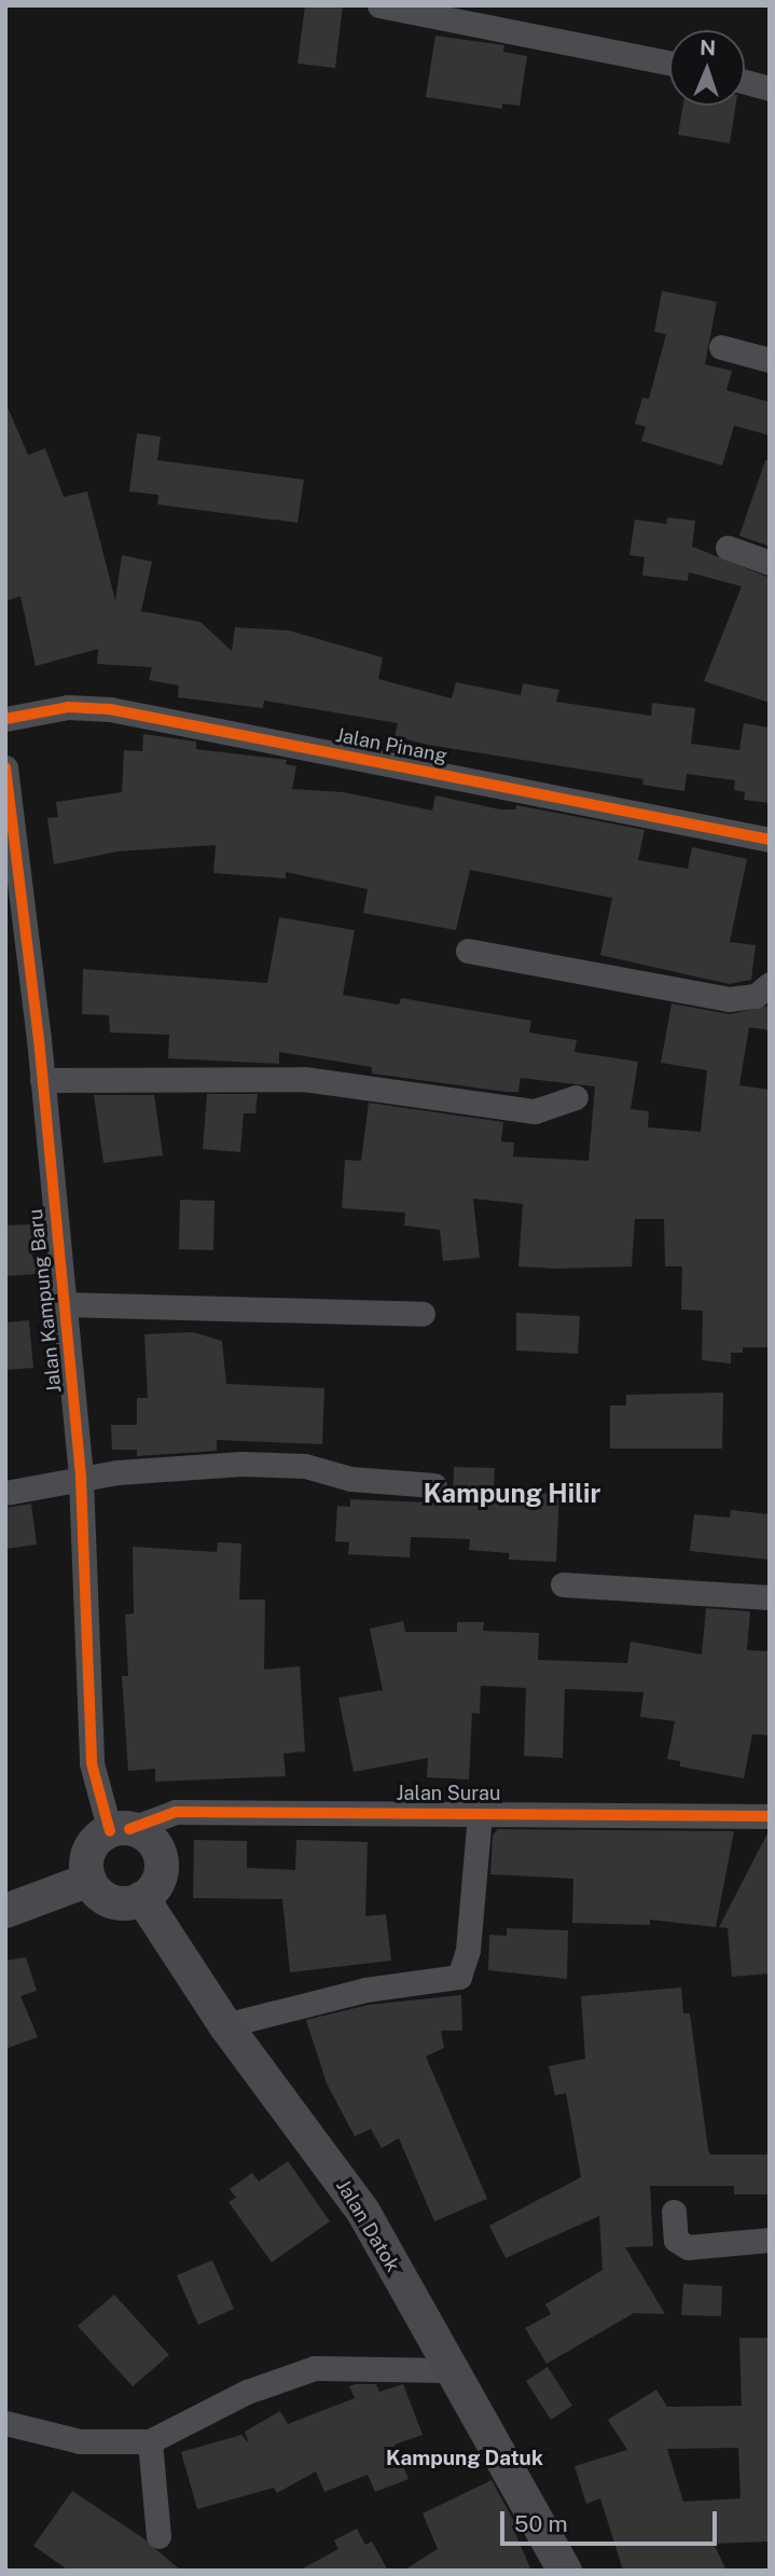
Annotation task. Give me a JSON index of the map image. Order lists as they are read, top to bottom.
{
  "streets": {
    "main road": ["Jalan Datok"],
    "street": ["Jalan Pinang", "Jalan Kampung Baru", "Jalan Surau"]
  },
  "crossings": [
    ["Jalan Kampung Baru", "Jalan Surau"],
    ["Jalan Kampung Baru", "Jalan Datok"],
    ["Jalan Surau", "Jalan Datok"]
  ],
  "districts": ["Kampung Hilir", "Kampung Datuk"],
  "scale_bar": "50 m",
  "north": "top"
}
